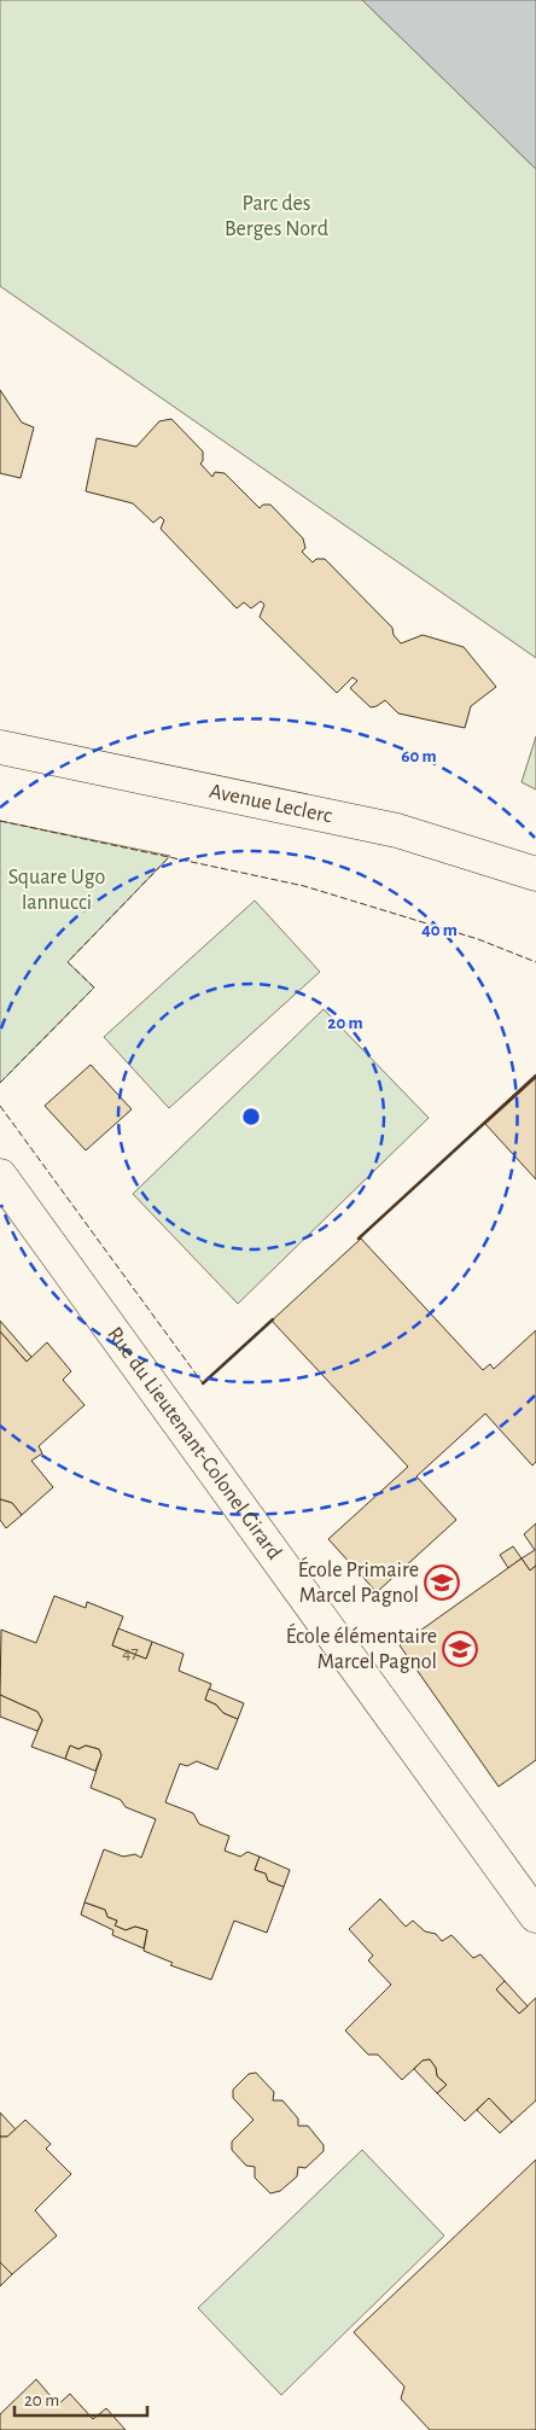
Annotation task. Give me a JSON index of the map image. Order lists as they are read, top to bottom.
{
  "streets": {
    "street": ["Avenue Leclerc", "Rue du Lieutenant-Colonel Girard"]
  },
  "parks": ["Parc des Berges Nord", "Square Ugo Iannucci"],
  "places": {
    "school or university": ["École Primaire Marcel Pagnol", "École élémentaire Marcel Pagnol"]
  },
  "house_numbers": ["47"],
  "scale_bar": "20 m",
  "rings": ["60 m", "40 m", "20 m"]
}
